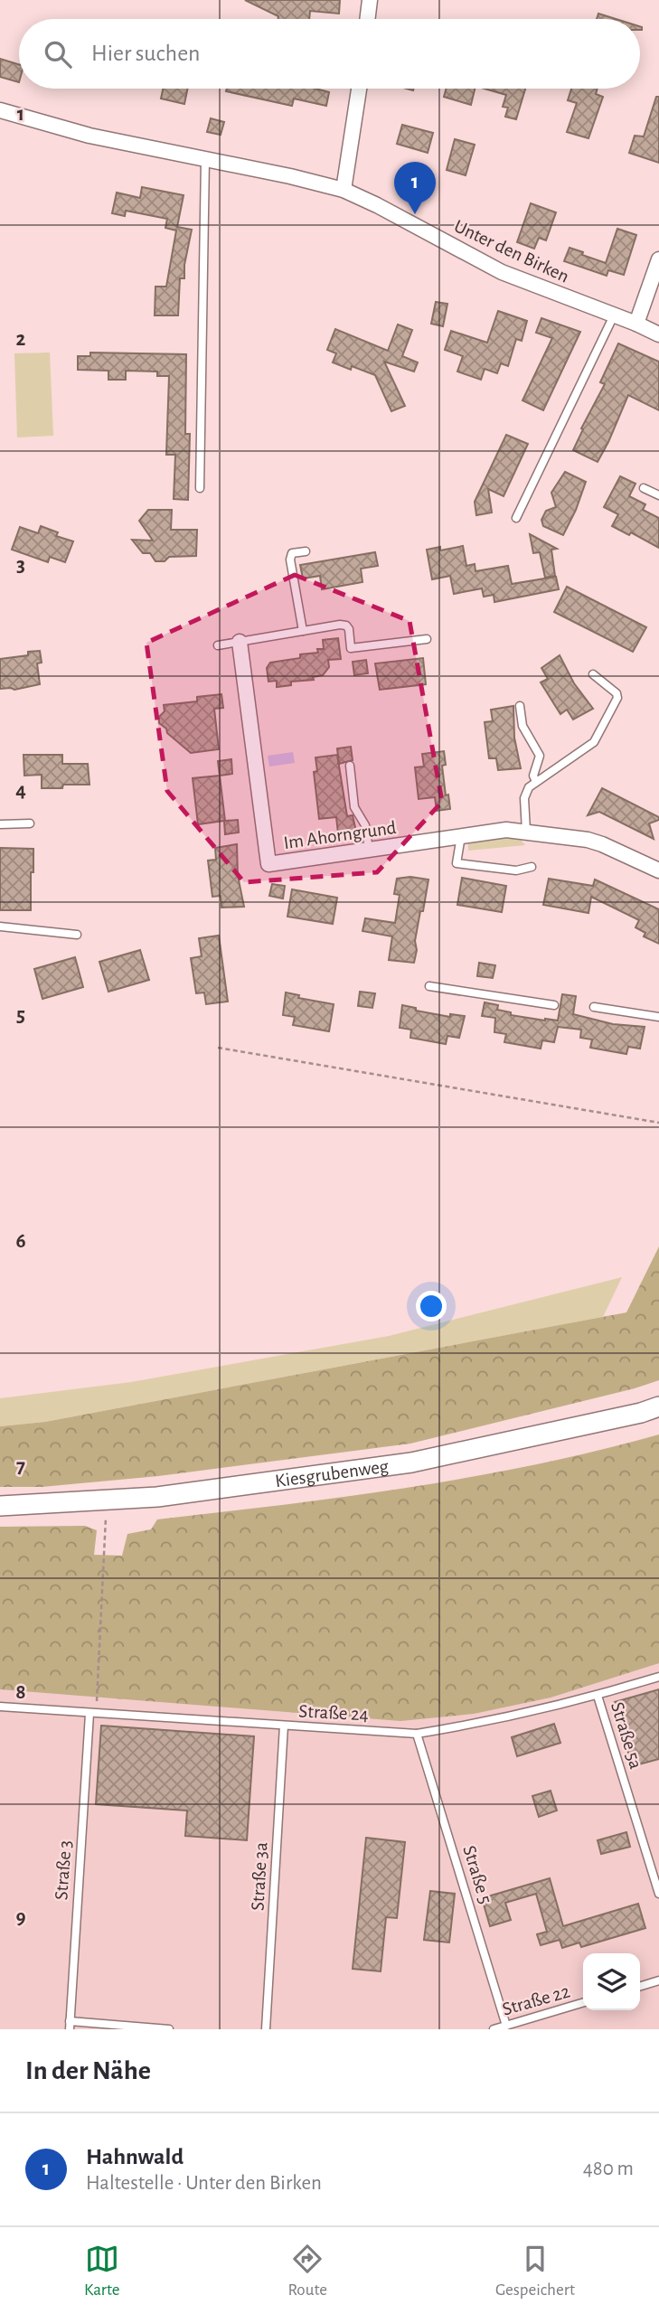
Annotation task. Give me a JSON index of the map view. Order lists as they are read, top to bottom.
{
  "streets": {
    "main road": ["Kiesgrubenweg"],
    "street": ["Unter den Birken", "Im Ahorngrund"],
    "lane": [
      "Straße 24",
      "Straße 5a",
      "Straße 3",
      "Straße 5",
      "Straße 3a",
      "Straße 22"
    ]
  },
  "crossings": [
    ["Straße 24", "Straße 5a"],
    ["Straße 24", "Straße 3"],
    ["Straße 24", "Straße 5"],
    ["Straße 24", "Straße 3a"],
    ["Straße 5", "Straße 22"]
  ],
  "page": {
    "search": "Hier suchen",
    "pins": "1",
    "heading": "In der Nähe",
    "list": [
      {
        "mark": "1",
        "name": "Hahnwald",
        "note": "Haltestelle · Unter den Birken",
        "value": "480 m"
      }
    ],
    "nav": ["Karte", "Route", "Gespeichert"]
  },
  "grid": {
    "rows": [
      "1",
      "2",
      "3",
      "4",
      "5",
      "6",
      "7",
      "8",
      "9"
    ]
  }
}
